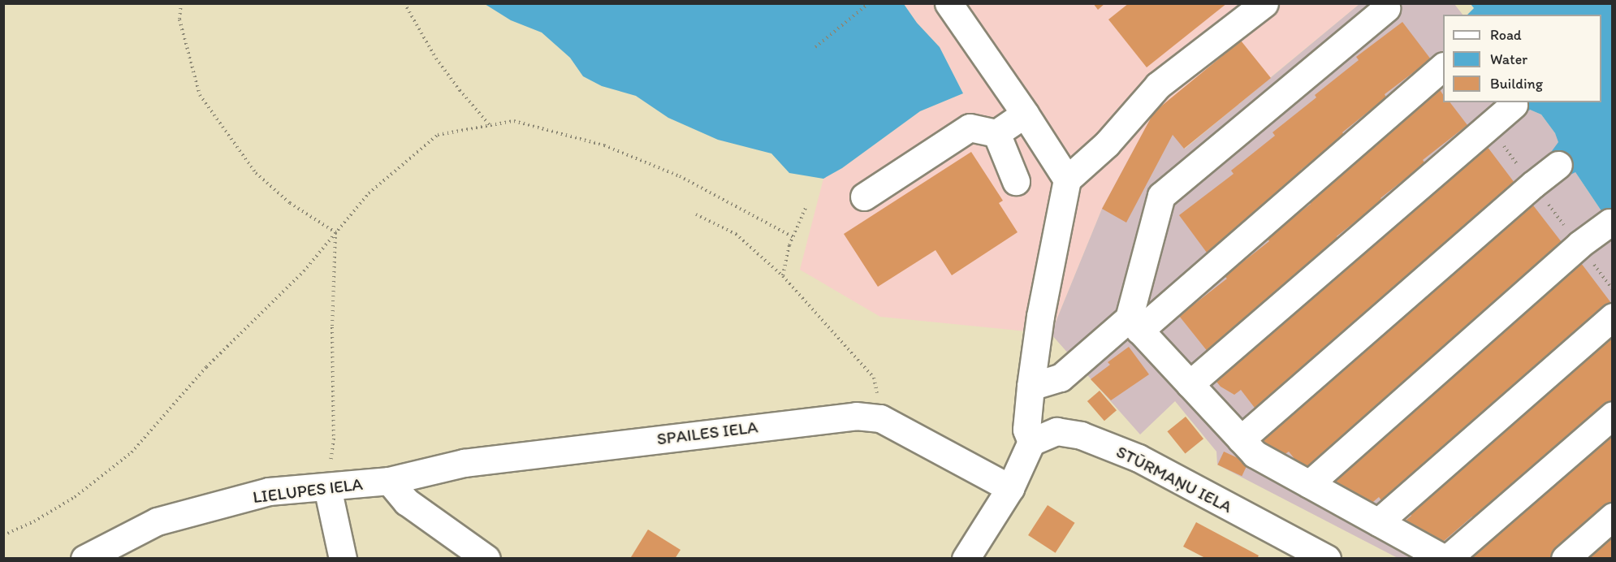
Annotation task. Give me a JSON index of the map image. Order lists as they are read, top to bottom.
{
  "streets": {
    "street": ["SPAILES IELA", "STŪRMAŅU IELA", "LIELUPES IELA"]
  },
  "crossings": [
    ["SPAILES IELA", "LIELUPES IELA"]
  ],
  "legend": ["Road", "Water", "Building"]
}
